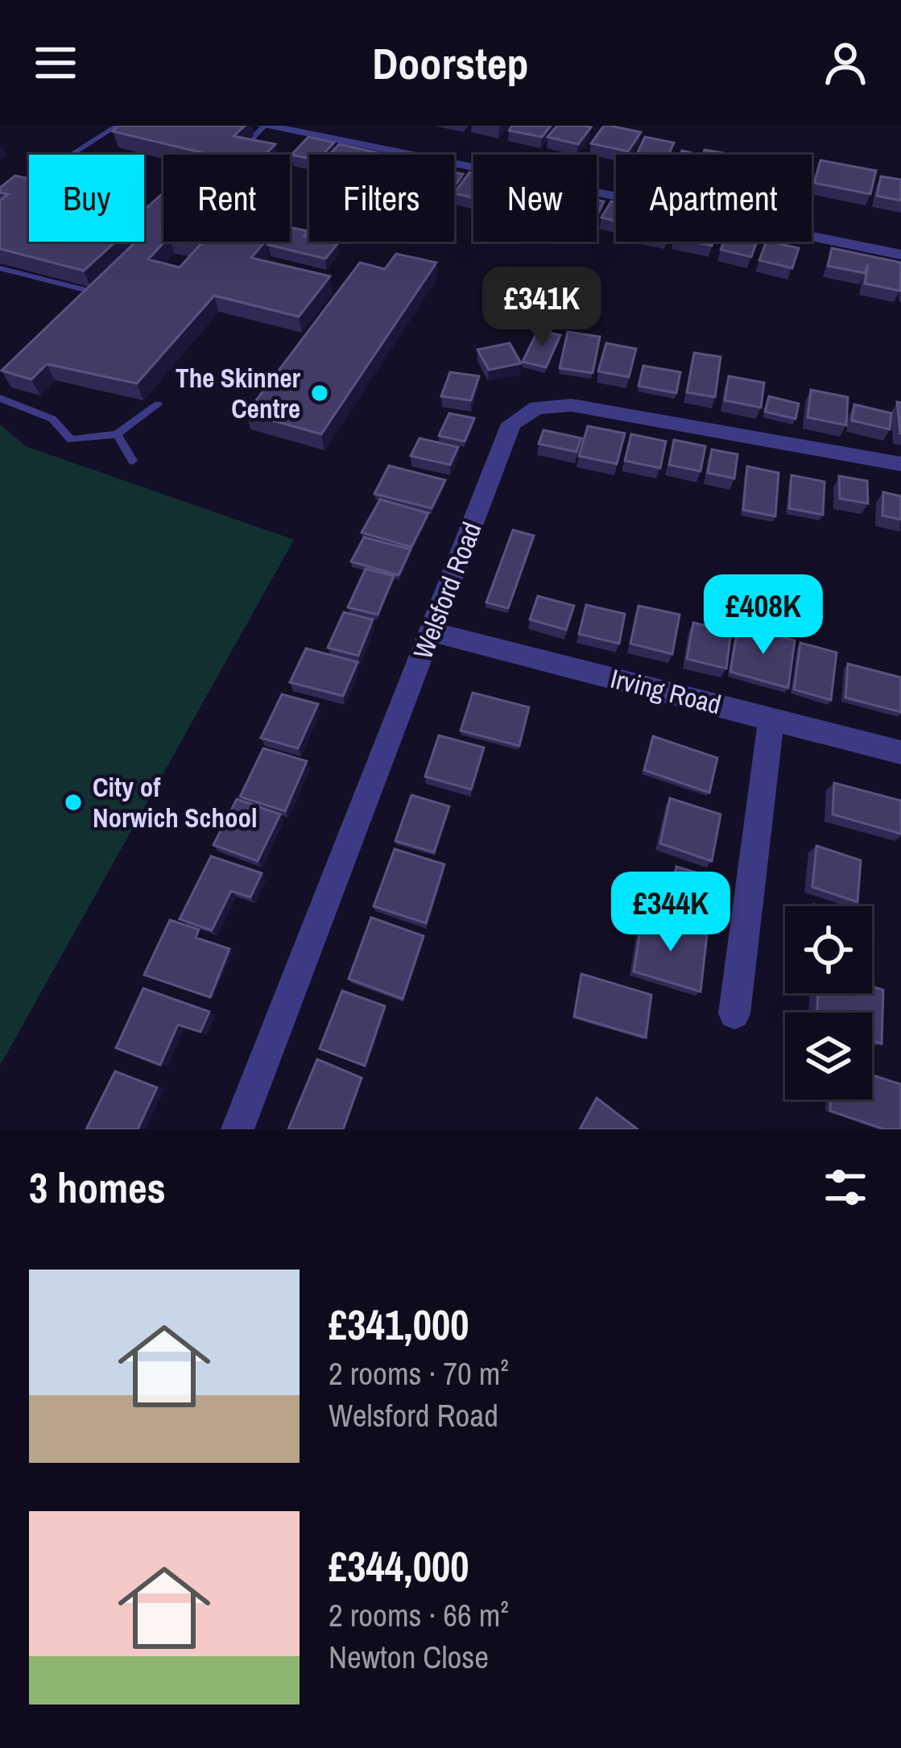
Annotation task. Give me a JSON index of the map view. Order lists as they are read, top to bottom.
{
  "streets": {
    "street": ["Welsford Road", "Irving Road"]
  },
  "crossings": [
    ["Welsford Road", "Irving Road"]
  ],
  "places": ["The Skinner Centre", "City of Norwich School"],
  "page": {
    "header": "Doorstep",
    "chip": [
      "Buy",
      "Rent",
      "Filters",
      "New",
      "Apartment"
    ],
    "price": ["£341K", "£408K", "£344K"],
    "heading": "3 homes",
    "list": [
      {
        "name": "£341,000",
        "note": "2 rooms · 70 m² · Welsford Road"
      },
      {
        "name": "£344,000",
        "note": "2 rooms · 66 m² · Newton Close"
      }
    ]
  }
}
